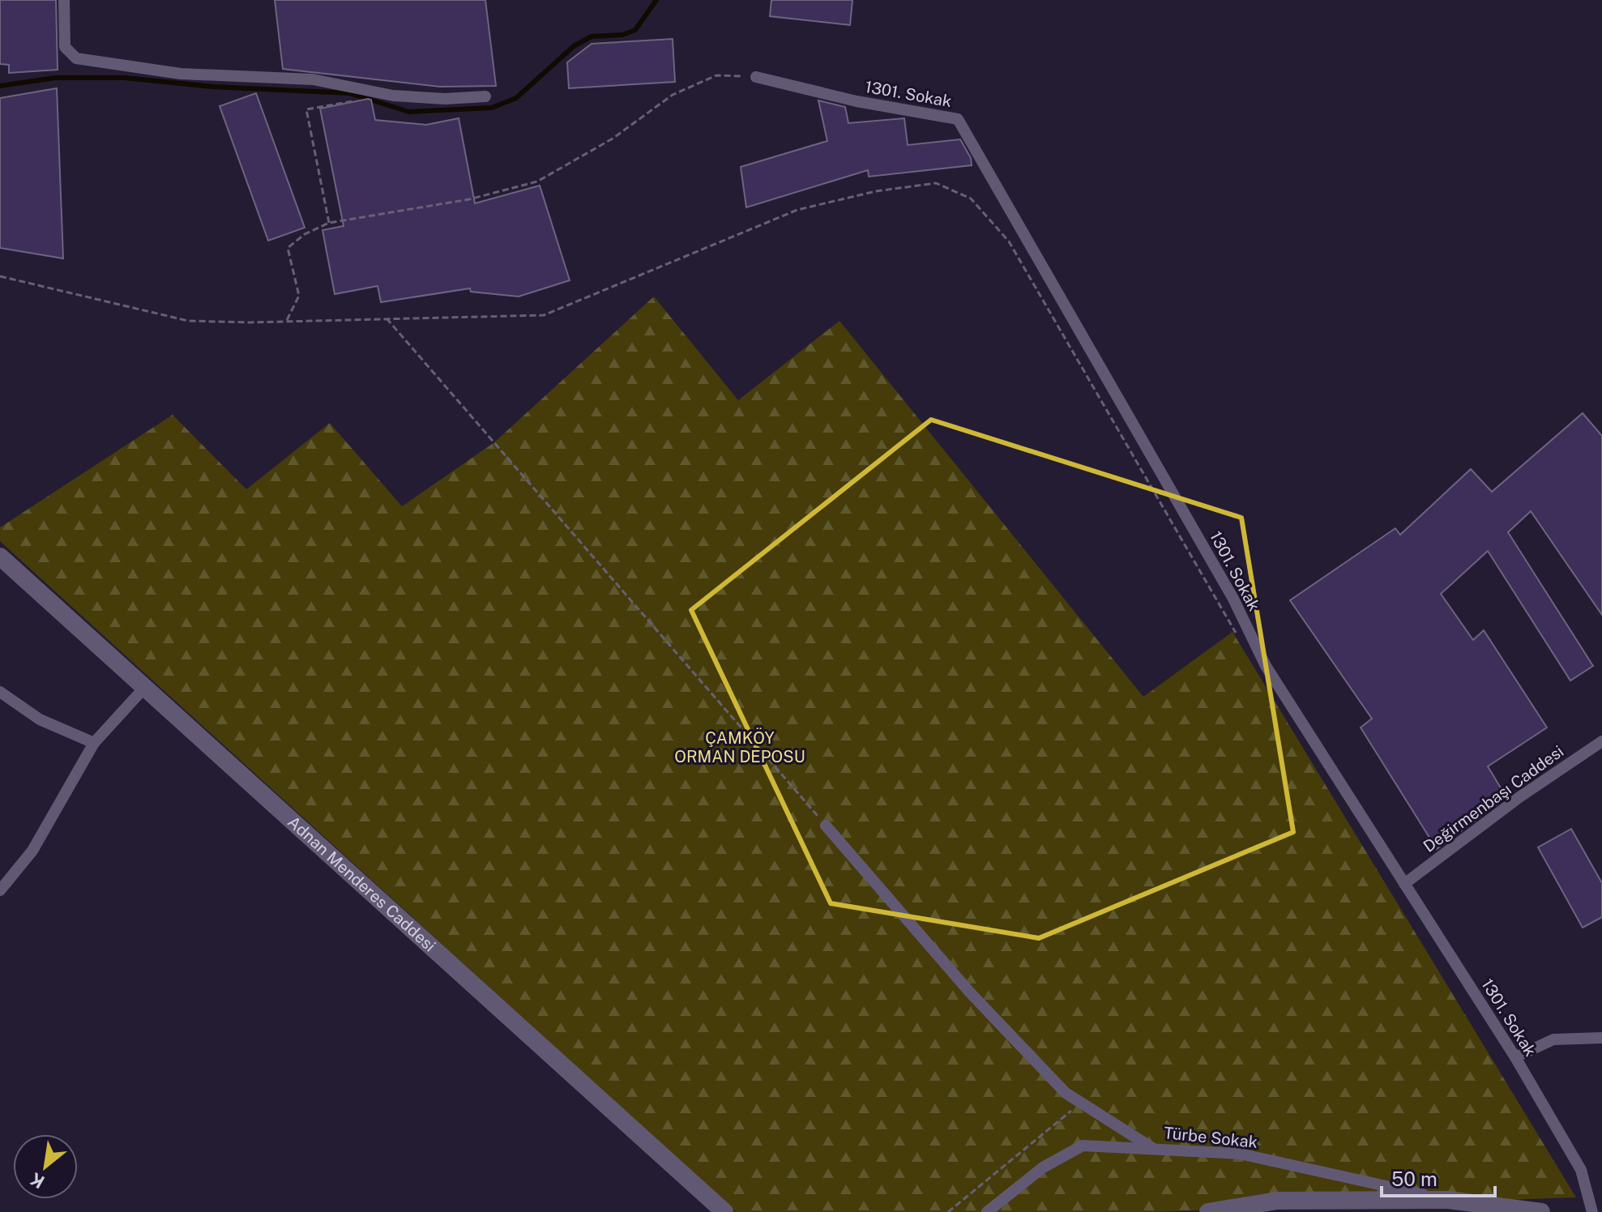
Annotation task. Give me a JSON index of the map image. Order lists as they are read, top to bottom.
{
  "streets": {
    "street": [
      "1301. Sokak",
      "Değirmenbaşı Caddesi",
      "Adnan Menderes Caddesi",
      "Türbe Sokak"
    ]
  },
  "crossings": [
    ["1301. Sokak", "Değirmenbaşı Caddesi"]
  ],
  "parks": ["ÇAMKÖY ORMAN DEPOSU"],
  "scale_bar": "50 m",
  "north": "bottom left"
}
